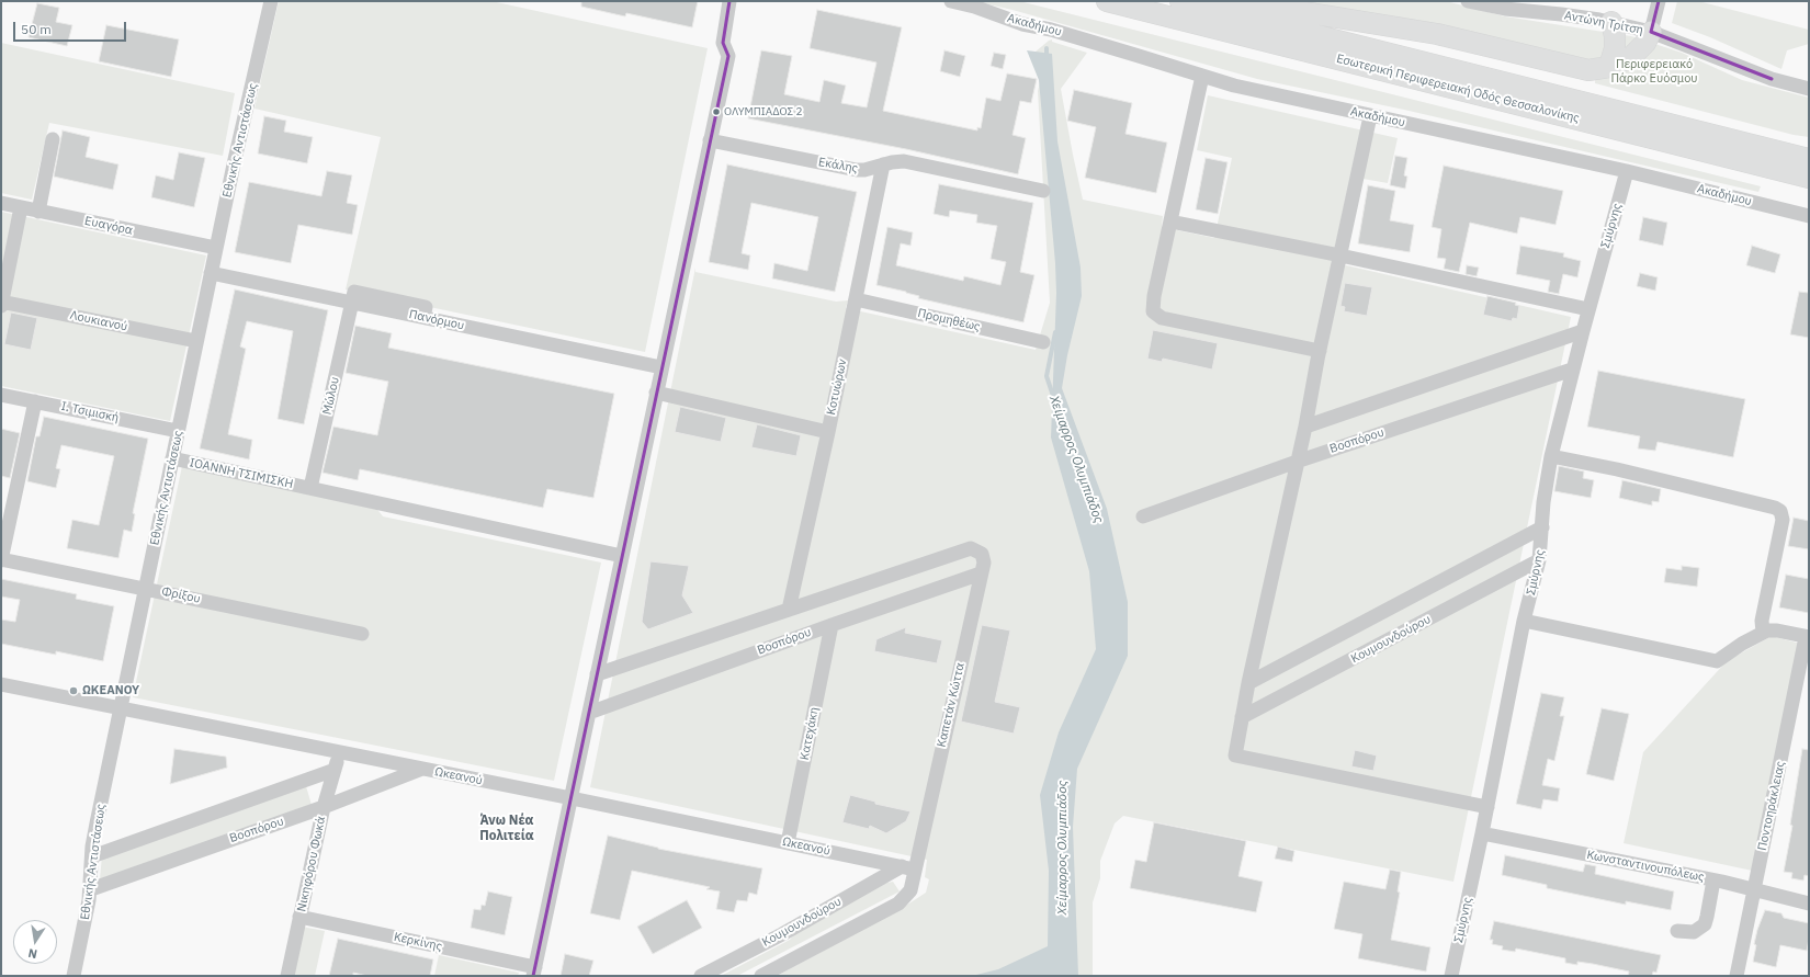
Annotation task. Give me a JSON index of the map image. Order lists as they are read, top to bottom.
{
  "streets": {
    "highway": ["Εσωτερική Περιφερειακή Οδός Θεσσαλονίκης"],
    "street": [
      "Αντώνη Τρίτση",
      "Ακαδήμου",
      "Εθνικής Αντιστάσεως",
      "Εκάλης",
      "Ευαγόρα",
      "Σμύρνης",
      "Πανόρμου",
      "Προμηθέως",
      "Λουκιανού",
      "Κοτυώρων",
      "Μώλου",
      "Ι. Τσιμισκή",
      "Βοσπόρου",
      "ΙΟΑΝΝΗ ΤΣΙΜΙΣΚΗ",
      "Φρίξου",
      "Κουμουνδούρου",
      "Καπετάν Κώττα",
      "Κατεχάκη",
      "Ωκεανού",
      "Ποντοηράκλειας",
      "Νικηφόρου Φωκά",
      "Κωνσταντινουπόλεως",
      "Κερκίνης"
    ]
  },
  "crossings": [
    ["Ακαδήμου", "Σμύρνης"],
    ["Εθνικής Αντιστάσεως", "Ευαγόρα"],
    ["Εθνικής Αντιστάσεως", "Πανόρμου"],
    ["Εθνικής Αντιστάσεως", "Λουκιανού"],
    ["Εθνικής Αντιστάσεως", "Ι. Τσιμισκή"],
    ["Εθνικής Αντιστάσεως", "Βοσπόρου"],
    ["Εθνικής Αντιστάσεως", "ΙΟΑΝΝΗ ΤΣΙΜΙΣΚΗ"],
    ["Εθνικής Αντιστάσεως", "Φρίξου"],
    ["Εθνικής Αντιστάσεως", "Ωκεανού"],
    ["Εκάλης", "Κοτυώρων"],
    ["Σμύρνης", "Βοσπόρου"],
    ["Σμύρνης", "Κουμουνδούρου"],
    ["Σμύρνης", "Κωνσταντινουπόλεως"],
    ["Πανόρμου", "Μώλου"],
    ["Προμηθέως", "Κοτυώρων"],
    ["Κοτυώρων", "Καπετάν Κώττα"],
    ["Μώλου", "ΙΟΑΝΝΗ ΤΣΙΜΙΣΚΗ"],
    ["Βοσπόρου", "Καπετάν Κώττα"],
    ["Βοσπόρου", "Κατεχάκη"],
    ["Βοσπόρου", "Ωκεανού"],
    ["Βοσπόρου", "Νικηφόρου Φωκά"],
    ["Κουμουνδούρου", "Καπετάν Κώττα"],
    ["Κουμουνδούρου", "Ωκεανού"],
    ["Καπετάν Κώττα", "Ωκεανού"],
    ["Κατεχάκη", "Ωκεανού"],
    ["Ωκεανού", "Νικηφόρου Φωκά"],
    ["Ποντοηράκλειας", "Κωνσταντινουπόλεως"],
    ["Νικηφόρου Φωκά", "Κερκίνης"]
  ],
  "districts": ["Άνω Νέα Πολιτεία"],
  "water": ["Χείμαρρος Ολυμπιάδος"],
  "parks": ["Περιφερειακό Πάρκο Ευόσμου"],
  "places": ["ΟΛΥΜΠΙΑΔΟΣ 2", "ΩΚΕΑΝΟΥ"],
  "scale_bar": "50 m",
  "north": "bottom"
}
